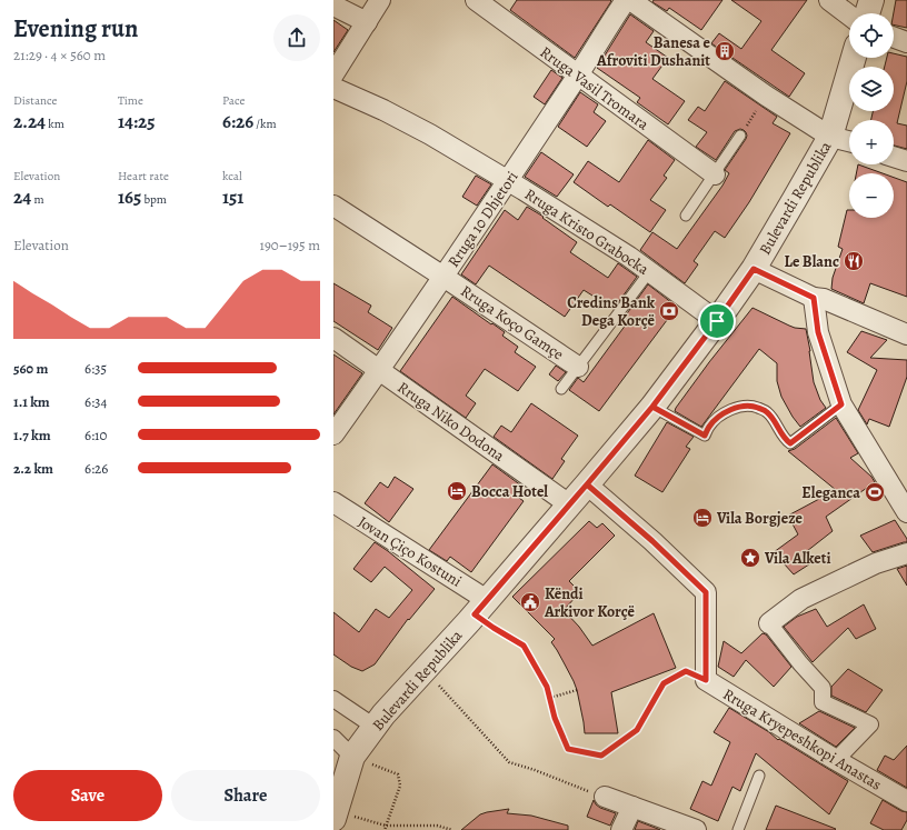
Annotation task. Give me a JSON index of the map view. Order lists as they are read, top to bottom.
{
  "streets": {
    "street": [
      "Rruga Vasil Tromara",
      "Bulevardi Republika",
      "Rruga 10 Dhjetori",
      "Rruga Kristo Grabocka",
      "Rruga Koço Gamçe",
      "Rruga Niko Dodona",
      "Jovan Çiço Kostuni",
      "Rruga Kryepeshkopi Anastas"
    ]
  },
  "crossings": [
    ["Rruga Vasil Tromara", "Rruga 10 Dhjetori"],
    ["Bulevardi Republika", "Rruga Kristo Grabocka"],
    ["Bulevardi Republika", "Rruga Niko Dodona"],
    ["Bulevardi Republika", "Jovan Çiço Kostuni"],
    ["Bulevardi Republika", "Rruga Kryepeshkopi Anastas"],
    ["Rruga 10 Dhjetori", "Rruga Kristo Grabocka"],
    ["Rruga 10 Dhjetori", "Rruga Koço Gamçe"],
    ["Rruga 10 Dhjetori", "Rruga Niko Dodona"]
  ],
  "places": {
    "building": ["Banesa e Afroviti Dushanit"],
    "restaurant": ["Le Blanc"],
    "bank": ["Credins Bank Dega Korçë"],
    "hotel": ["Bocca Hotel", "Vila Borgjeze"],
    "sports": ["Eleganca"],
    "place": ["Vila Alketi"],
    "public building": ["Këndi Arkivor Korçë"]
  },
  "page": {
    "heading": ["Evening run", "21:29 · 4 × 560 m"],
    "map_buttons": ["+", "−"],
    "stats": [
      ["Distance", "2.24 km"],
      ["Time", "14:25"],
      ["Pace", "6:26 /km"],
      ["Elevation", "24 m"],
      ["Heart rate", "165 bpm"],
      ["kcal", "151"]
    ],
    "chart": ["Elevation", "190–195 m"],
    "list": [
      {
        "name": "560 m",
        "note": "6:35"
      },
      {
        "name": "1.1 km",
        "note": "6:34"
      },
      {
        "name": "1.7 km",
        "note": "6:10"
      },
      {
        "name": "2.2 km",
        "note": "6:26"
      }
    ],
    "buttons": ["Save", "Share"]
  }
}
